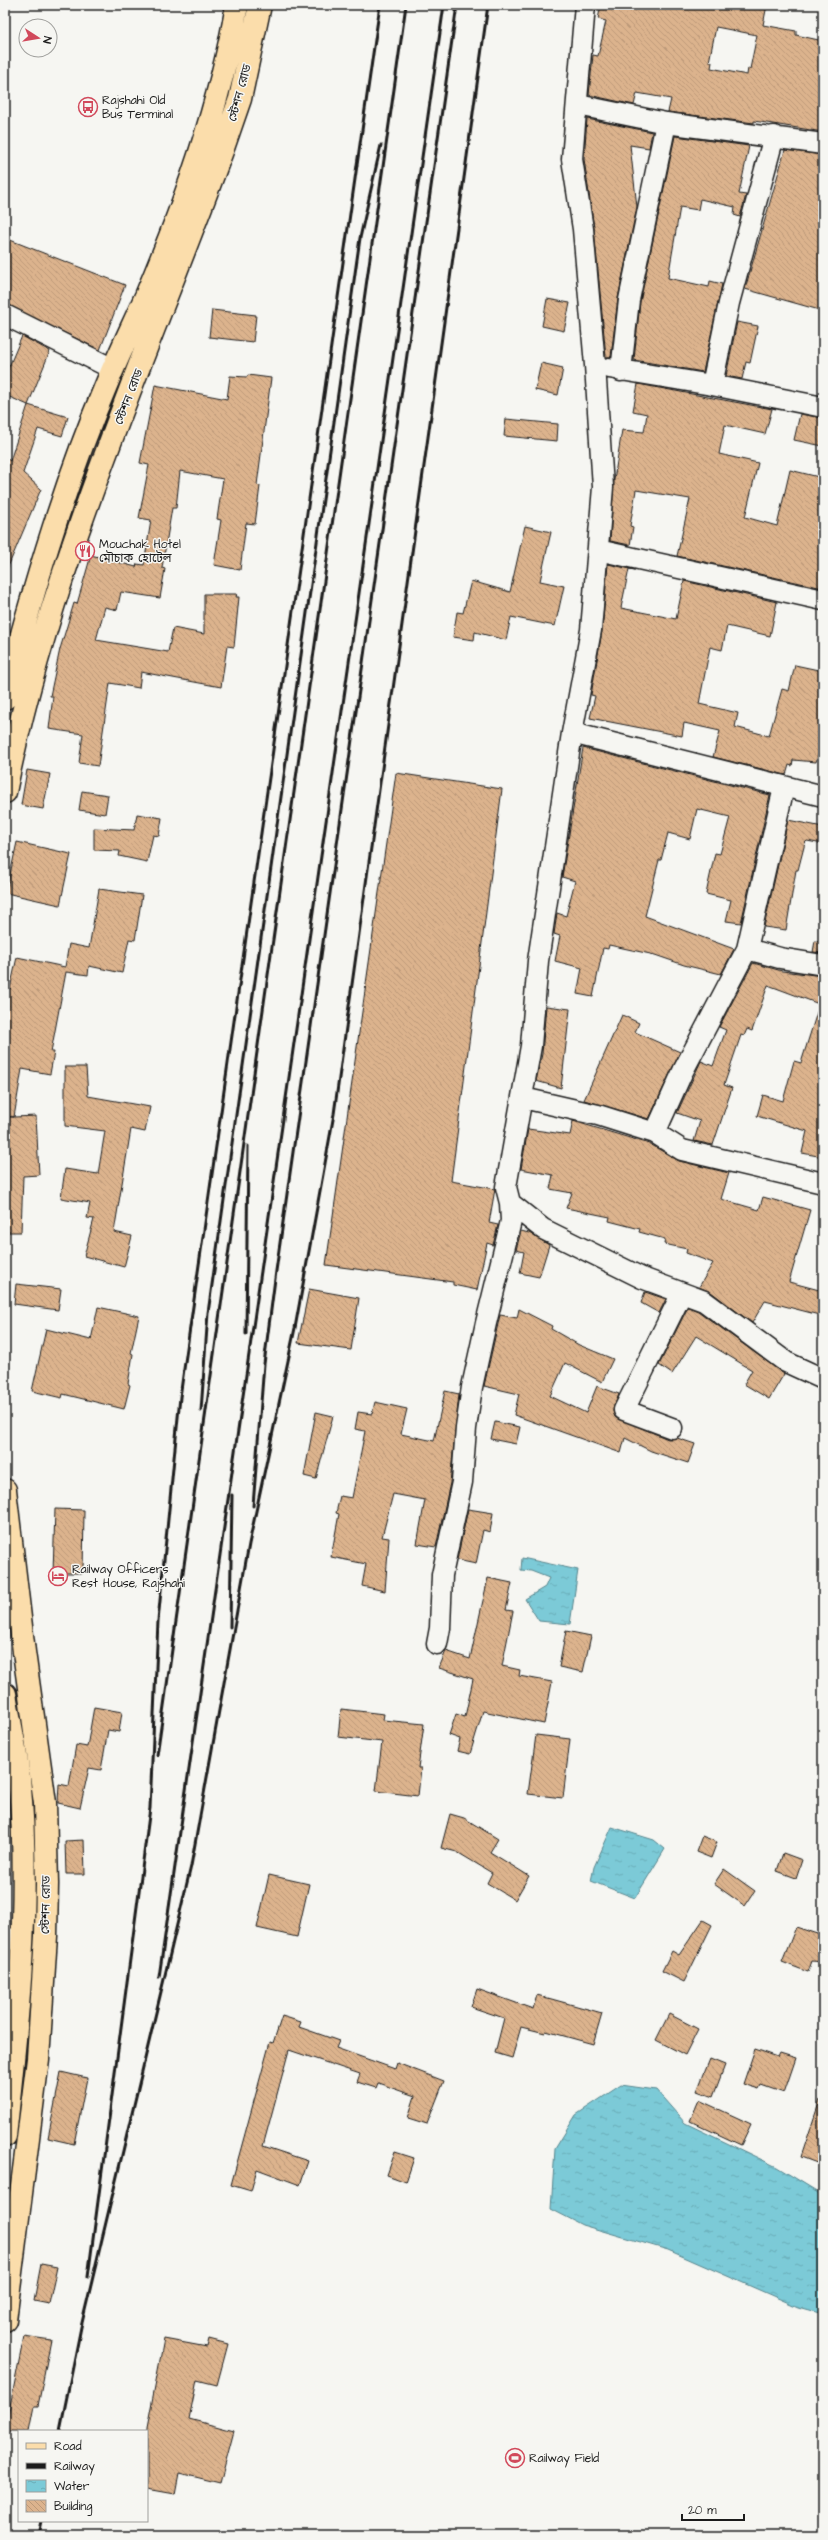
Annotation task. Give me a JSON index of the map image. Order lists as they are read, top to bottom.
{
  "streets": {
    "main road": ["স্টেশন রোড"]
  },
  "places": {
    "bus stop": ["Rajshahi Old Bus Terminal"],
    "restaurant": ["Mouchak Hotel মৌচাক হোটেল"],
    "hotel": ["Railway Officers Rest House, Rajshahi"],
    "sports": ["Railway Field"]
  },
  "legend": [
    "Road",
    "Railway",
    "Water",
    "Building"
  ],
  "scale_bar": "20 m",
  "north": "right"
}
